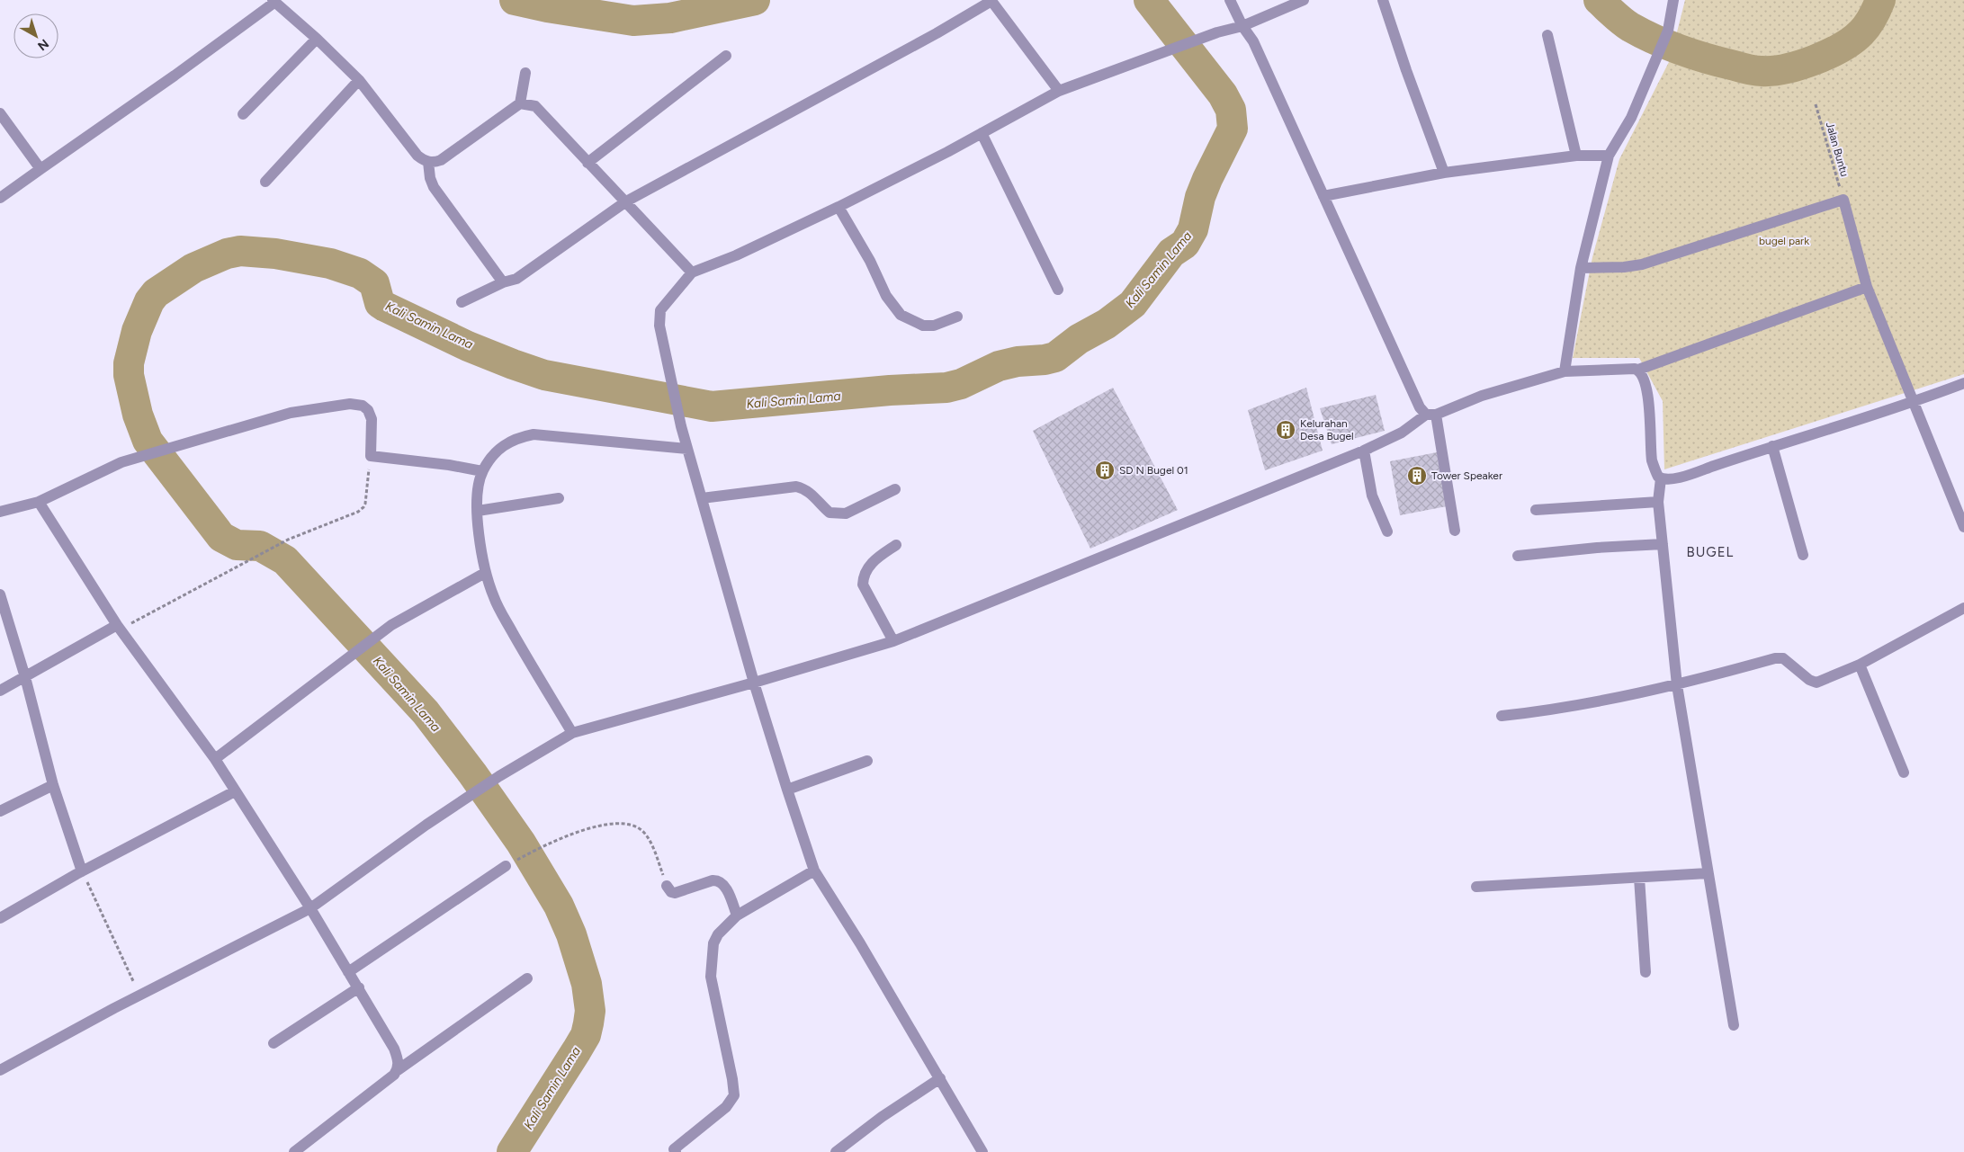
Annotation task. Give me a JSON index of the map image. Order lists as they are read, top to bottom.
{
  "streets": {
    "path": ["Jalan Buntu"]
  },
  "districts": ["BUGEL"],
  "water": ["Kali Samin Lama"],
  "parks": ["bugel park"],
  "places": {
    "building": ["Kelurahan Desa Bugel", "SD N Bugel 01", "Tower Speaker"]
  },
  "north": "bottom right"
}
